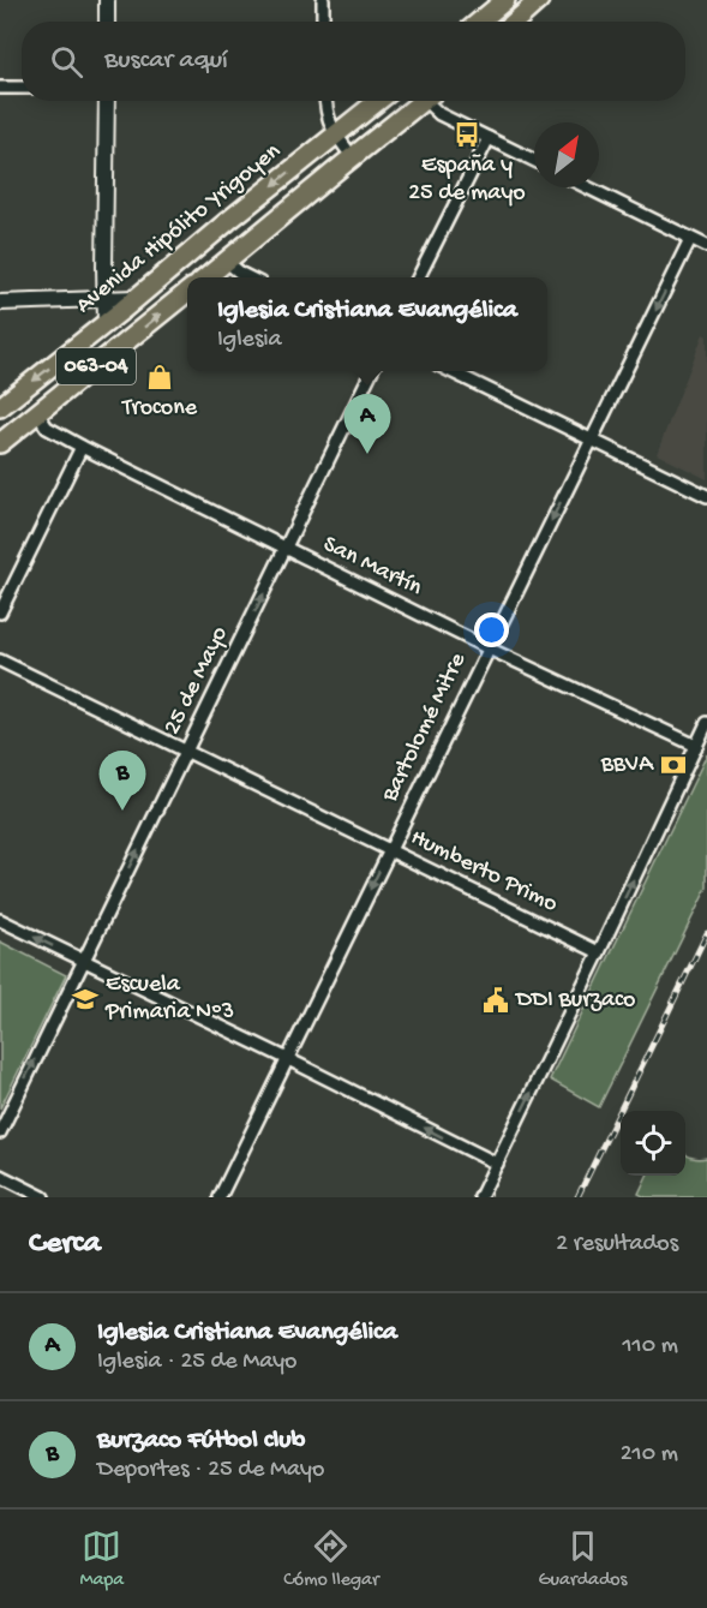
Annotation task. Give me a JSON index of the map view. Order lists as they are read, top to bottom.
{
  "streets": {
    "main road": ["Avenida Hipólito Yrigoyen", "063-04"],
    "street": [
      "San Martín",
      "25 de Mayo",
      "Bartolomé Mitre",
      "Humberto Primo"
    ]
  },
  "crossings": [
    ["063-04", "San Martín"],
    ["San Martín", "25 de Mayo"],
    ["San Martín", "Bartolomé Mitre"],
    ["25 de Mayo", "Humberto Primo"],
    ["Bartolomé Mitre", "Humberto Primo"]
  ],
  "one_way": ["25 de Mayo", "Bartolomé Mitre"],
  "places": {
    "bus stop": ["España y 25 de mayo"],
    "shop": ["Trocone"],
    "bank": ["BBVA"],
    "school or university": ["Escuela Primaria Nº3"],
    "public building": ["DDI Burzaco"]
  },
  "north": "top right",
  "page": {
    "search": "Buscar aquí",
    "popup": ["Iglesia Cristiana Evangélica", "Iglesia"],
    "pins": ["A", "B"],
    "heading": ["Cerca", "2 resultados"],
    "list": [
      {
        "mark": "A",
        "name": "Iglesia Cristiana Evangélica",
        "note": "Iglesia · 25 de Mayo",
        "value": "110 m"
      },
      {
        "mark": "B",
        "name": "Burzaco Fútbol club",
        "note": "Deportes · 25 de Mayo",
        "value": "210 m"
      }
    ],
    "nav": ["Mapa", "Cómo llegar", "Guardados"]
  }
}
